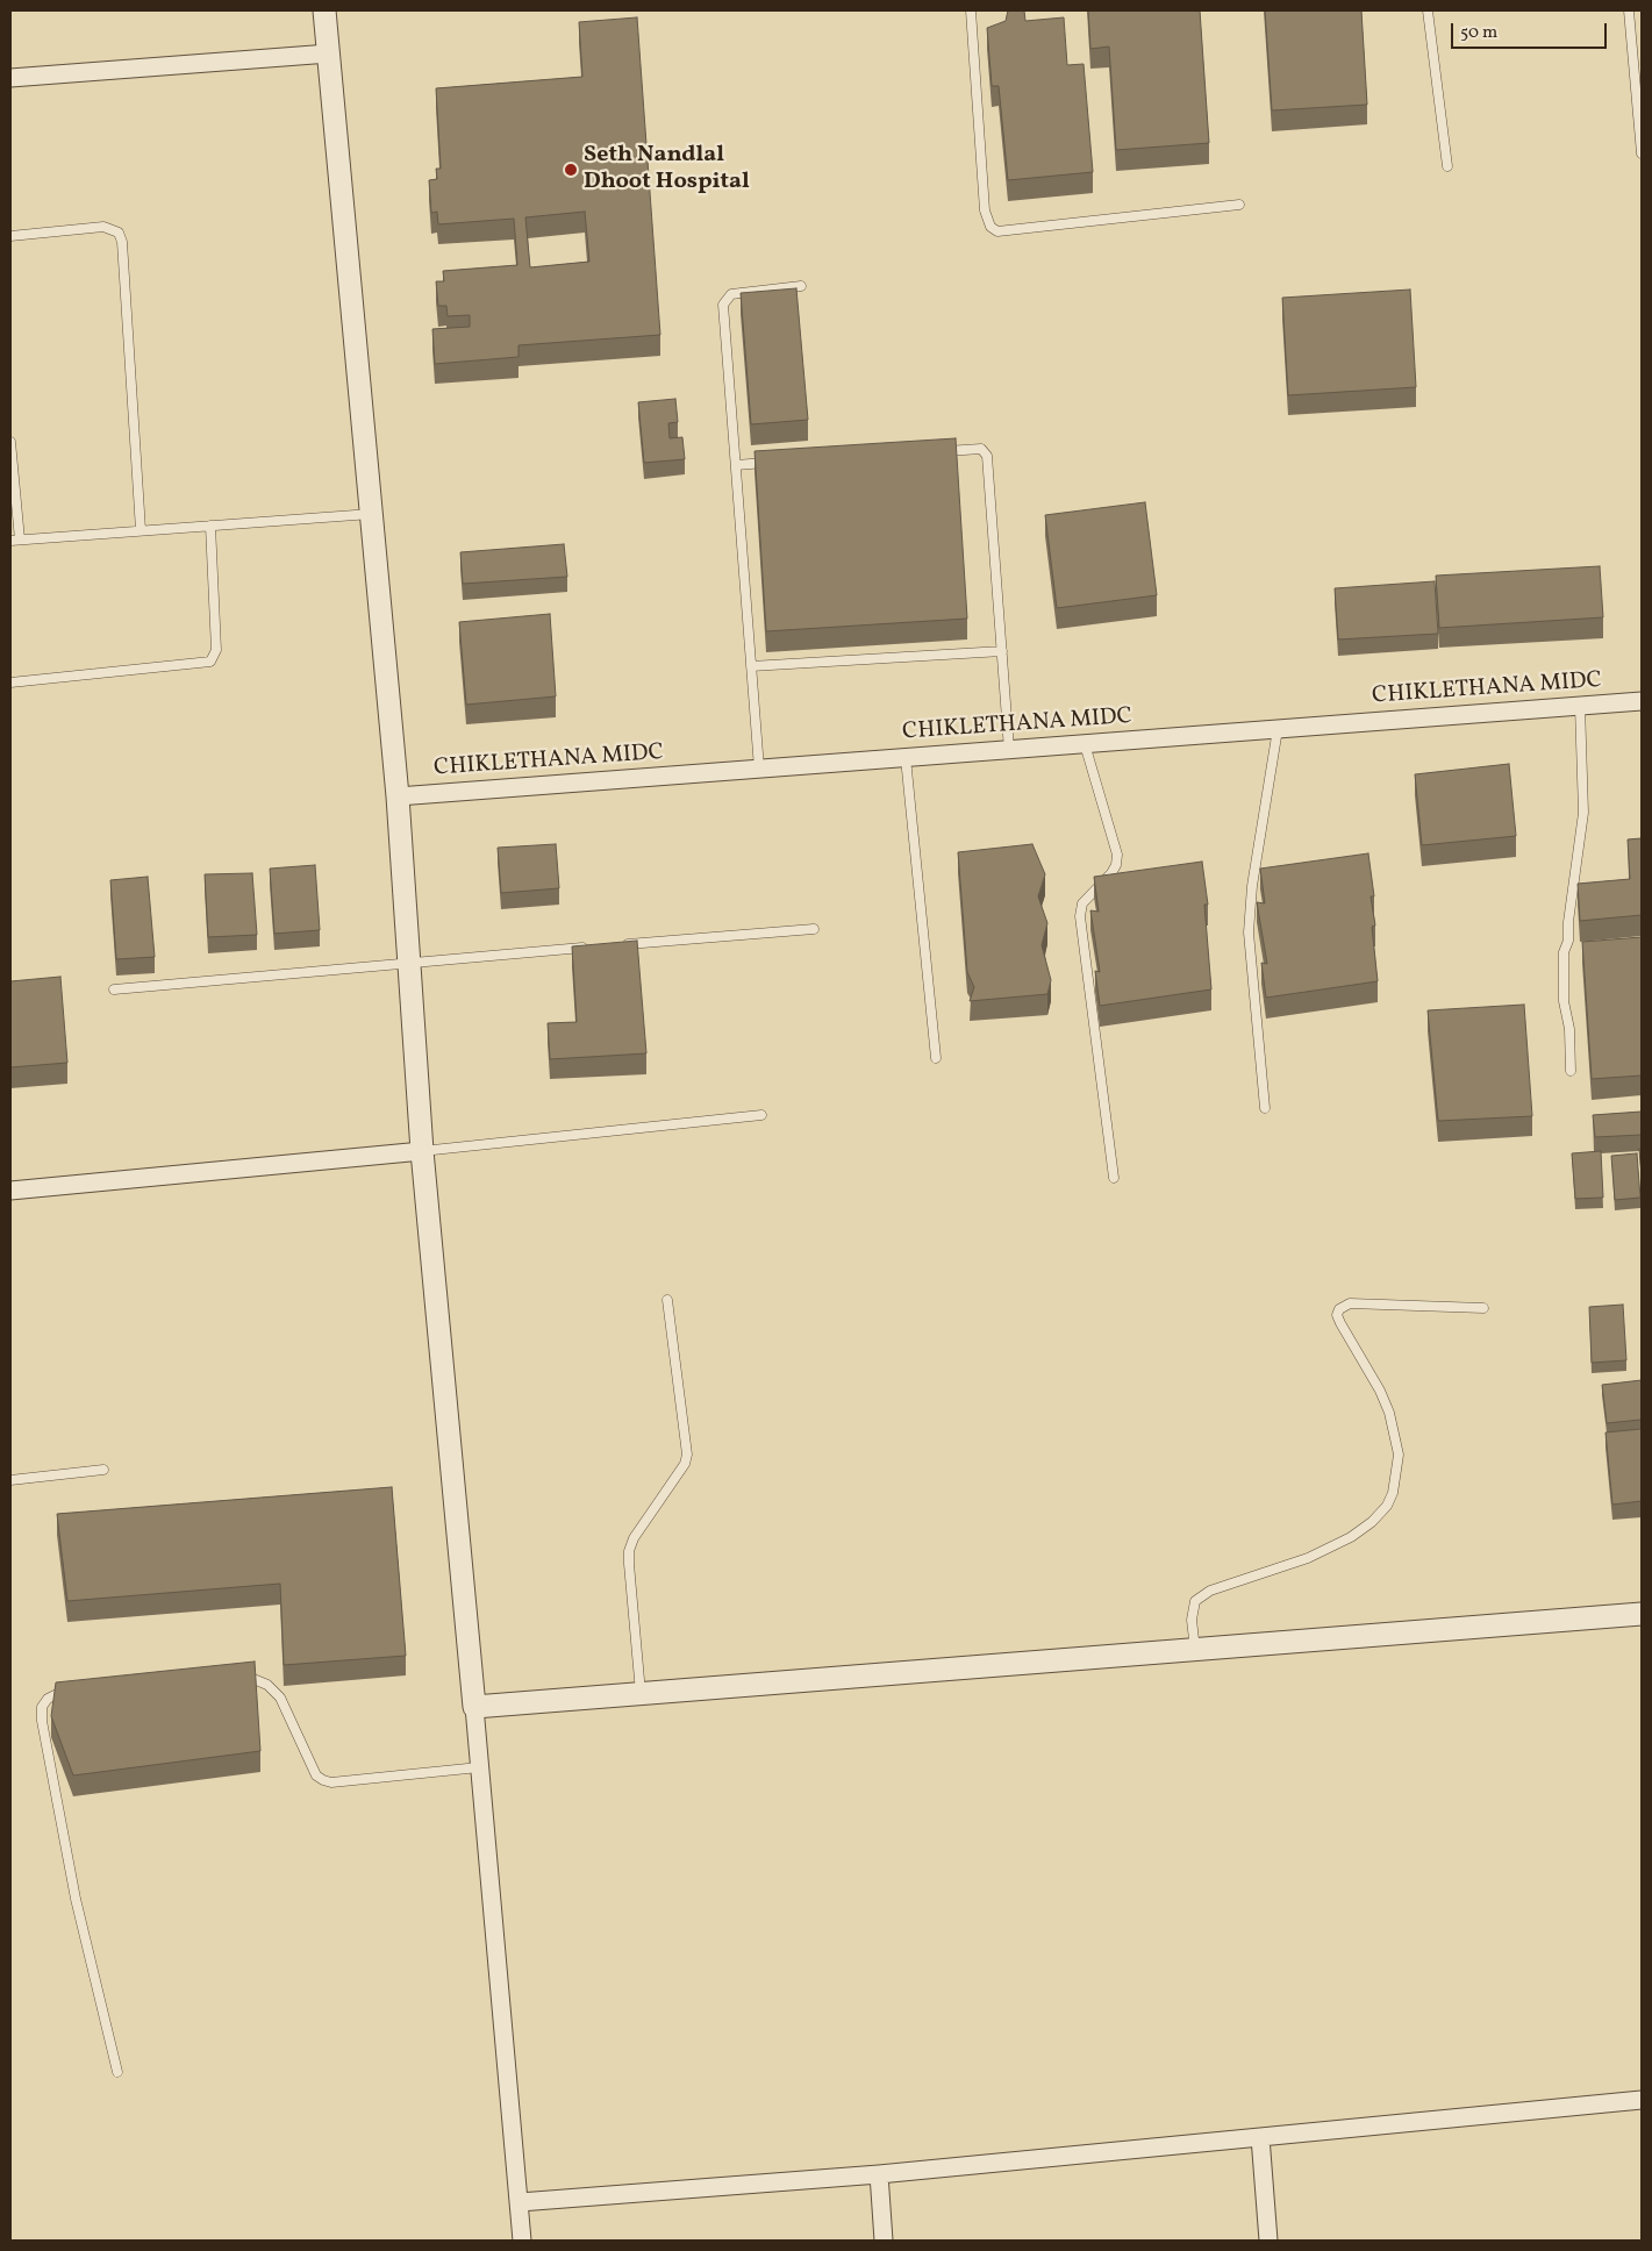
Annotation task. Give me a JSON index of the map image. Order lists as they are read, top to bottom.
{
  "streets": {
    "street": ["CHIKLETHANA MIDC"]
  },
  "places": ["Seth Nandlal Dhoot Hospital"],
  "scale_bar": "50 m"
}
